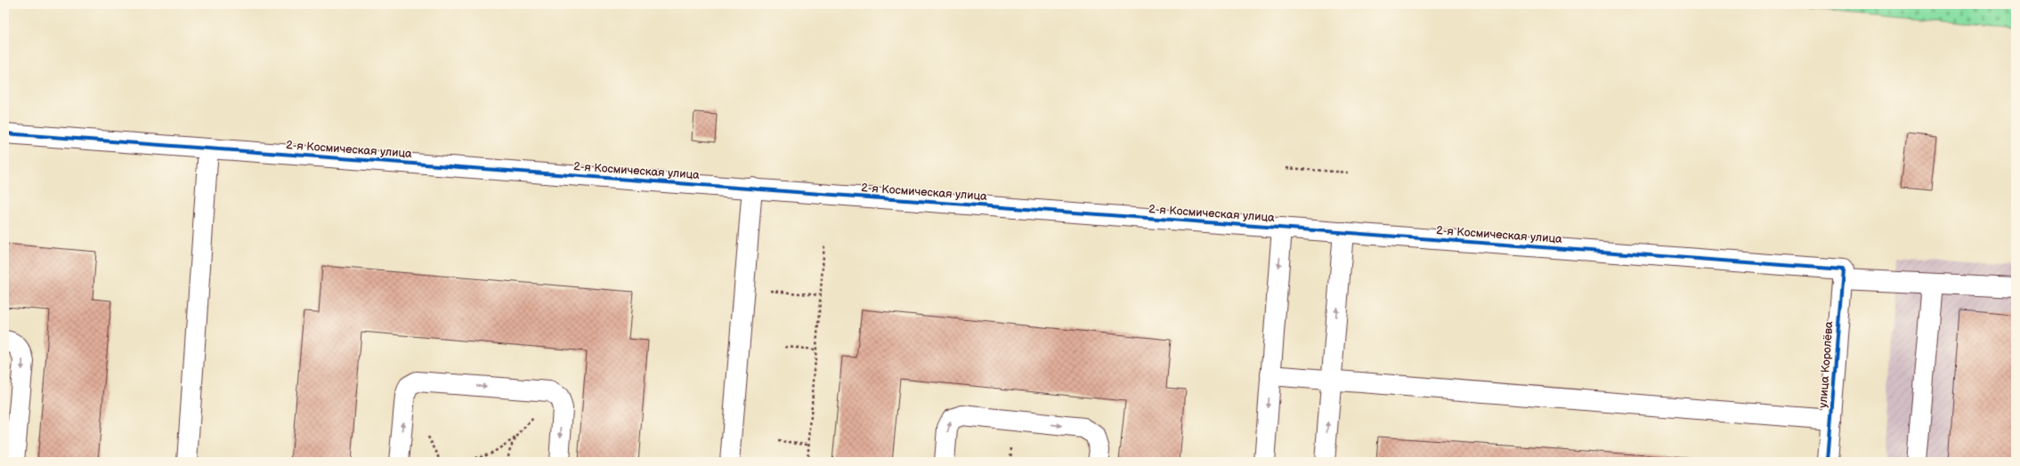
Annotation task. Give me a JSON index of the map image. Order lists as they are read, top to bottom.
{
  "streets": {
    "street": ["2-я Космическая улица", "улица Королёва"]
  },
  "crossings": [
    ["2-я Космическая улица", "улица Королёва"]
  ]
}
